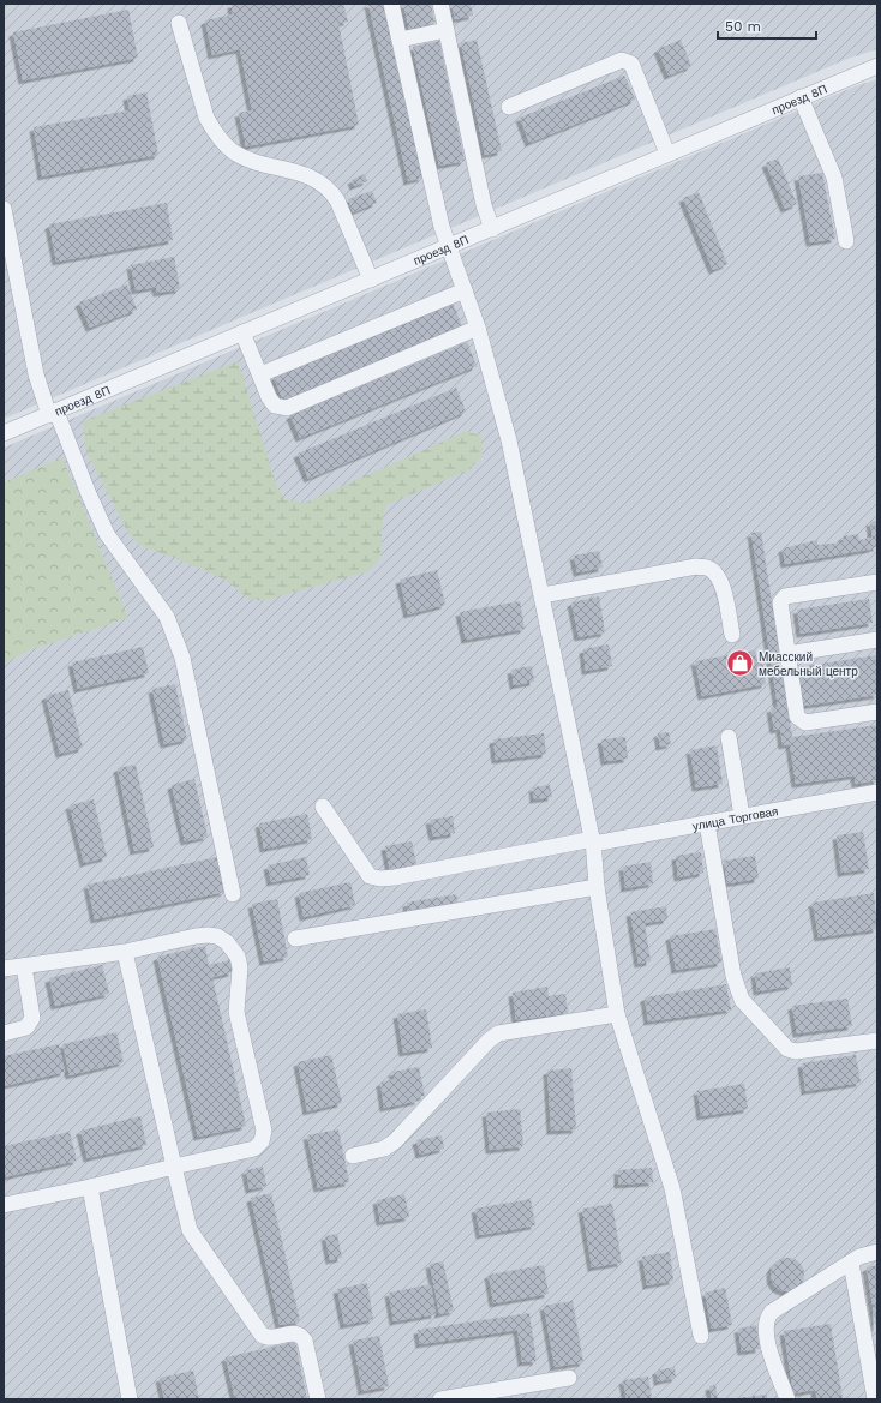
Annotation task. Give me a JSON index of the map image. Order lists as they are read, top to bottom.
{
  "streets": {
    "street": ["проезд 8П", "улица Торговая"]
  },
  "places": {
    "shop": ["Миасский мебельный центр"]
  },
  "scale_bar": "50 m"
}
